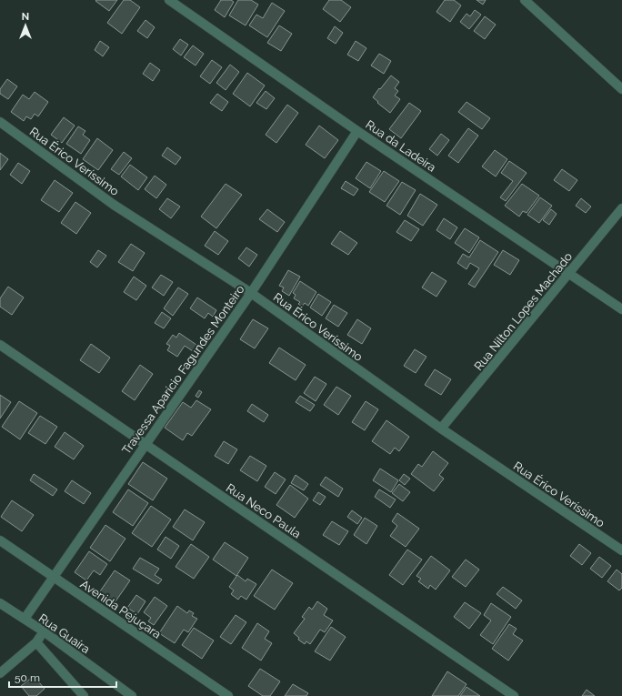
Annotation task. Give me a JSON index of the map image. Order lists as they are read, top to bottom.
{
  "streets": {
    "street": [
      "Rua da Ladeira",
      "Rua Érico Veríssimo",
      "Rua Nilton Lopes Machado",
      "Travessa Aparício Fagundes Monteiro",
      "Rua Neco Paula",
      "Avenida Pejuçara",
      "Rua Guaíra"
    ]
  },
  "crossings": [
    ["Rua da Ladeira", "Rua Nilton Lopes Machado"],
    ["Rua da Ladeira", "Travessa Aparício Fagundes Monteiro"],
    ["Rua Érico Veríssimo", "Rua Nilton Lopes Machado"],
    ["Rua Érico Veríssimo", "Travessa Aparício Fagundes Monteiro"],
    ["Travessa Aparício Fagundes Monteiro", "Rua Neco Paula"],
    ["Travessa Aparício Fagundes Monteiro", "Avenida Pejuçara"],
    ["Travessa Aparício Fagundes Monteiro", "Rua Guaíra"]
  ],
  "scale_bar": "50 m",
  "north": "top"
}
